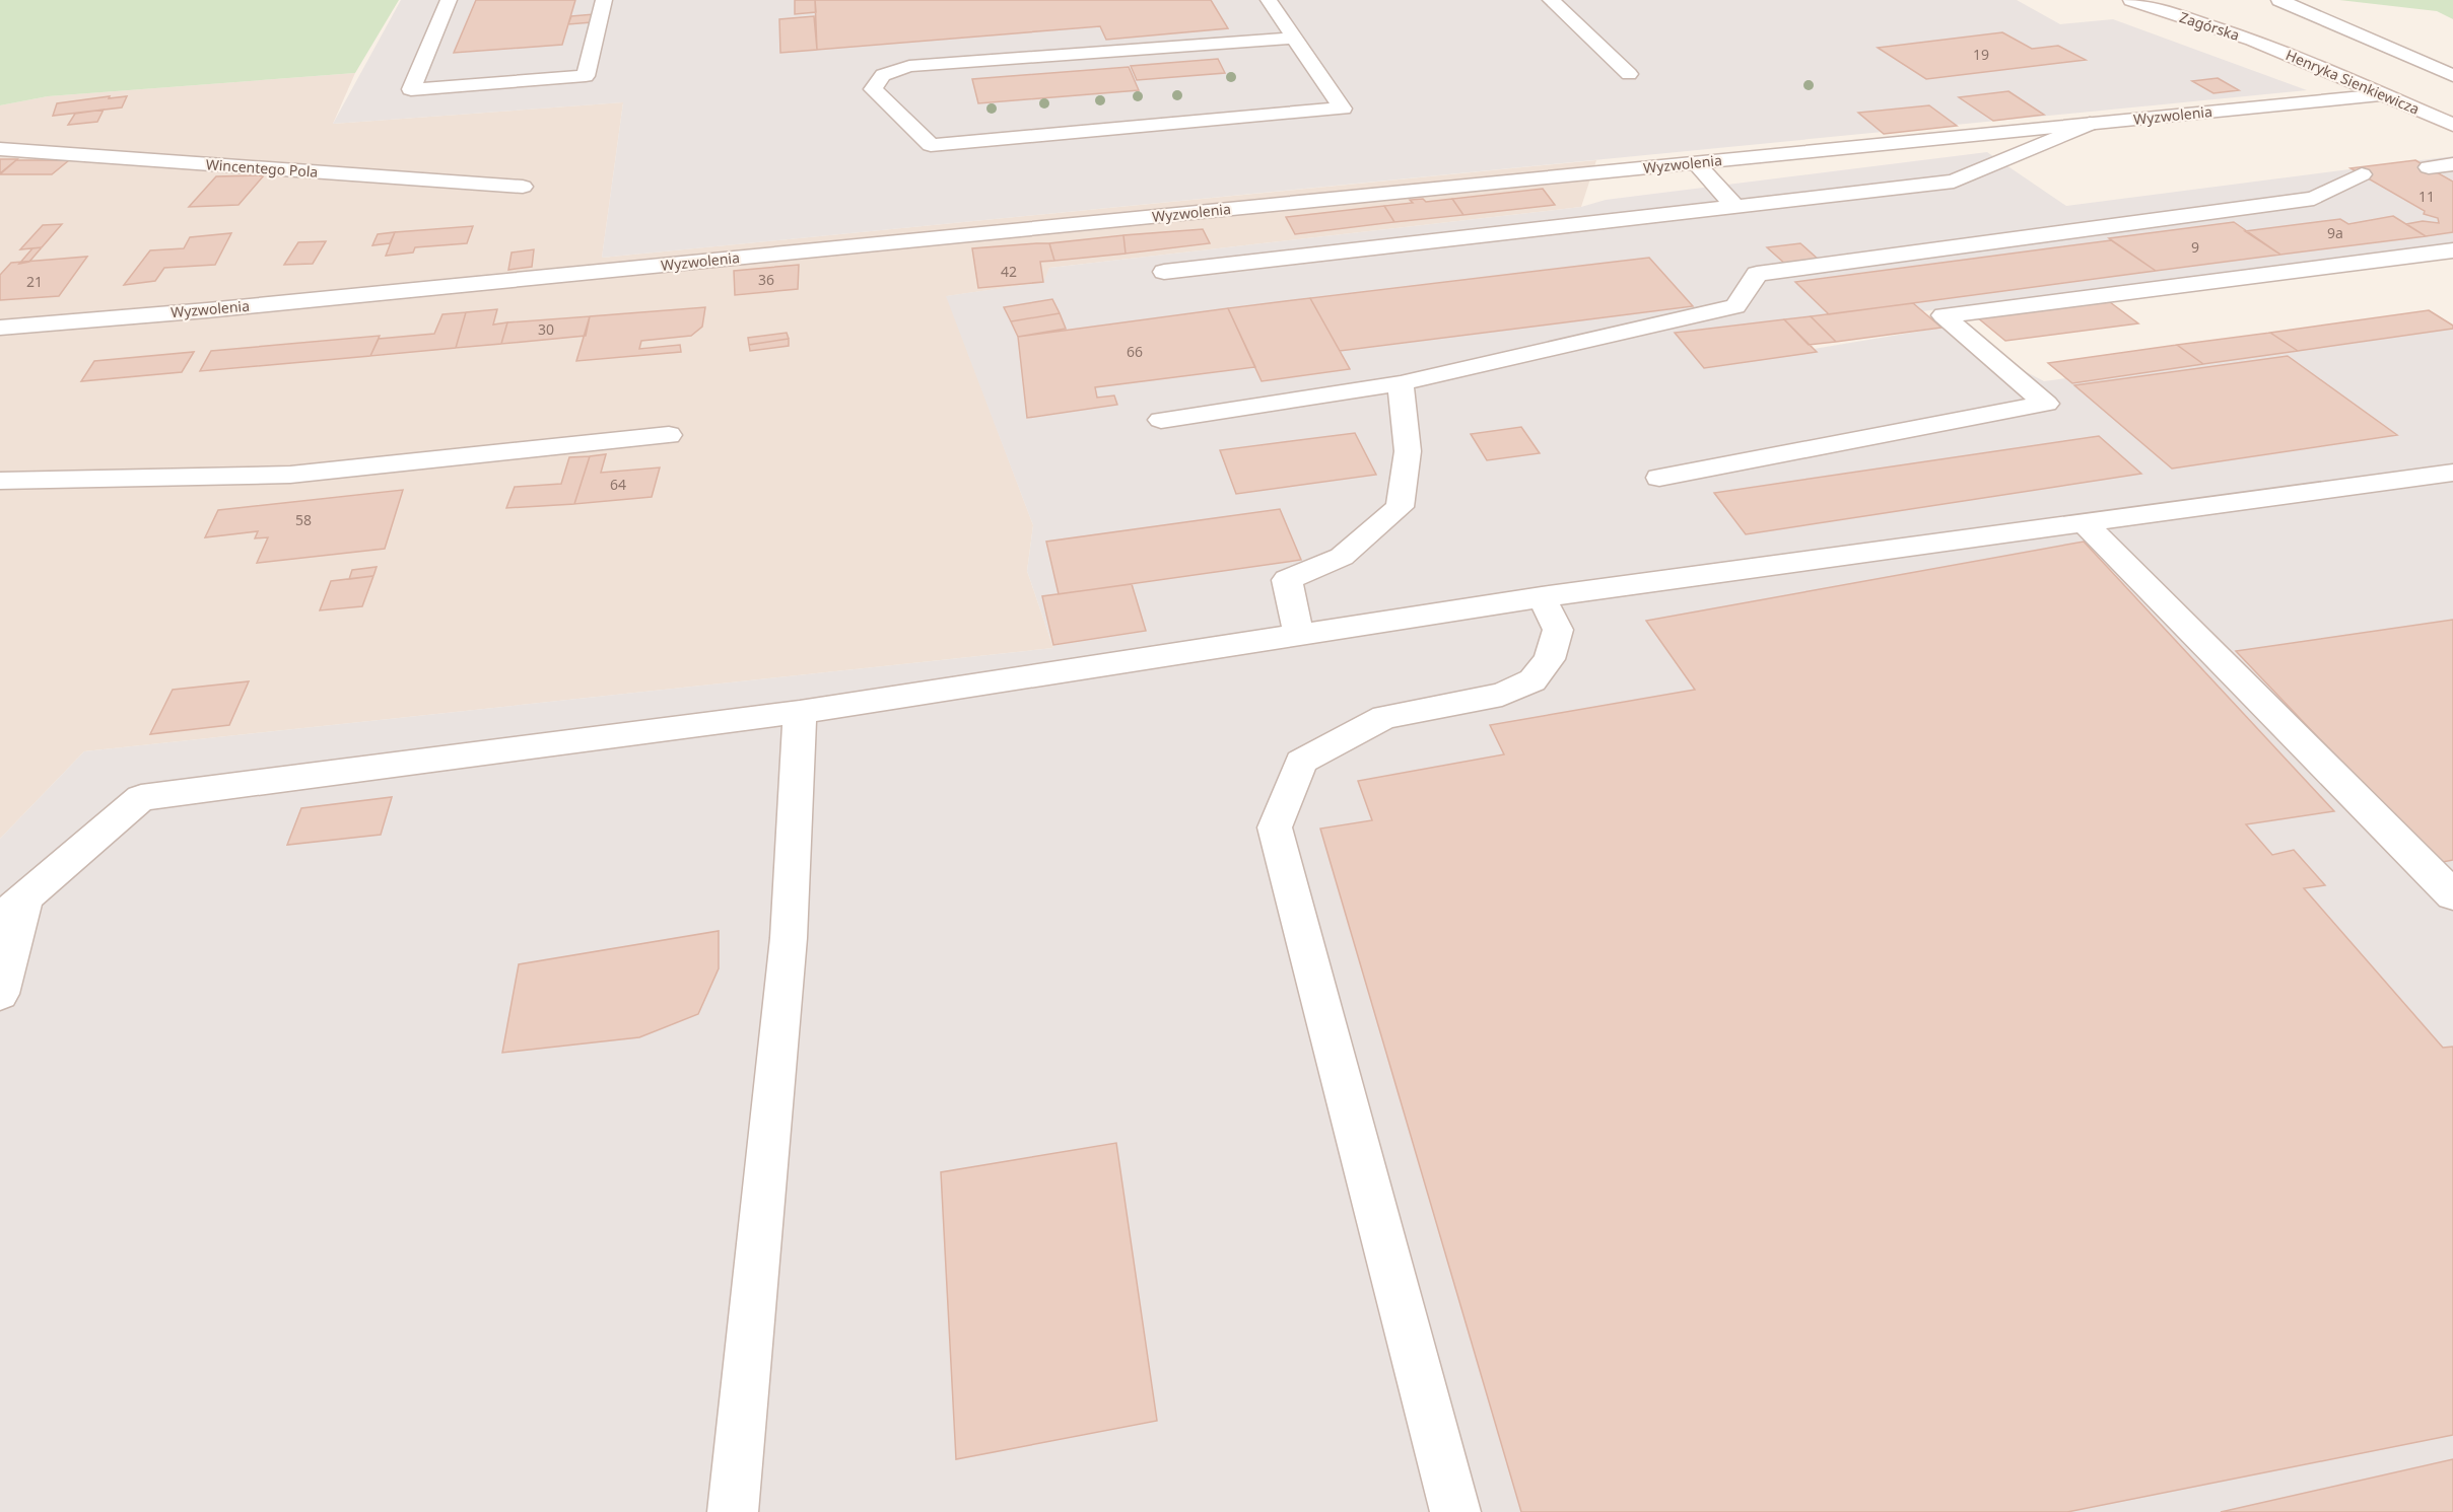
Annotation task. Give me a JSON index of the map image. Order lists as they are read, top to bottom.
{
  "streets": {
    "street": [
      "Zagórska",
      "Henryka Sienkiewicza",
      "Wyzwolenia",
      "Wincentego Pola"
    ]
  },
  "crossings": [
    ["Zagórska", "Henryka Sienkiewicza"],
    ["Henryka Sienkiewicza", "Wyzwolenia"]
  ],
  "house_numbers": [
    "19",
    "11",
    "9a",
    "9",
    "42",
    "36",
    "21",
    "30",
    "66",
    "64",
    "58"
  ]
}
